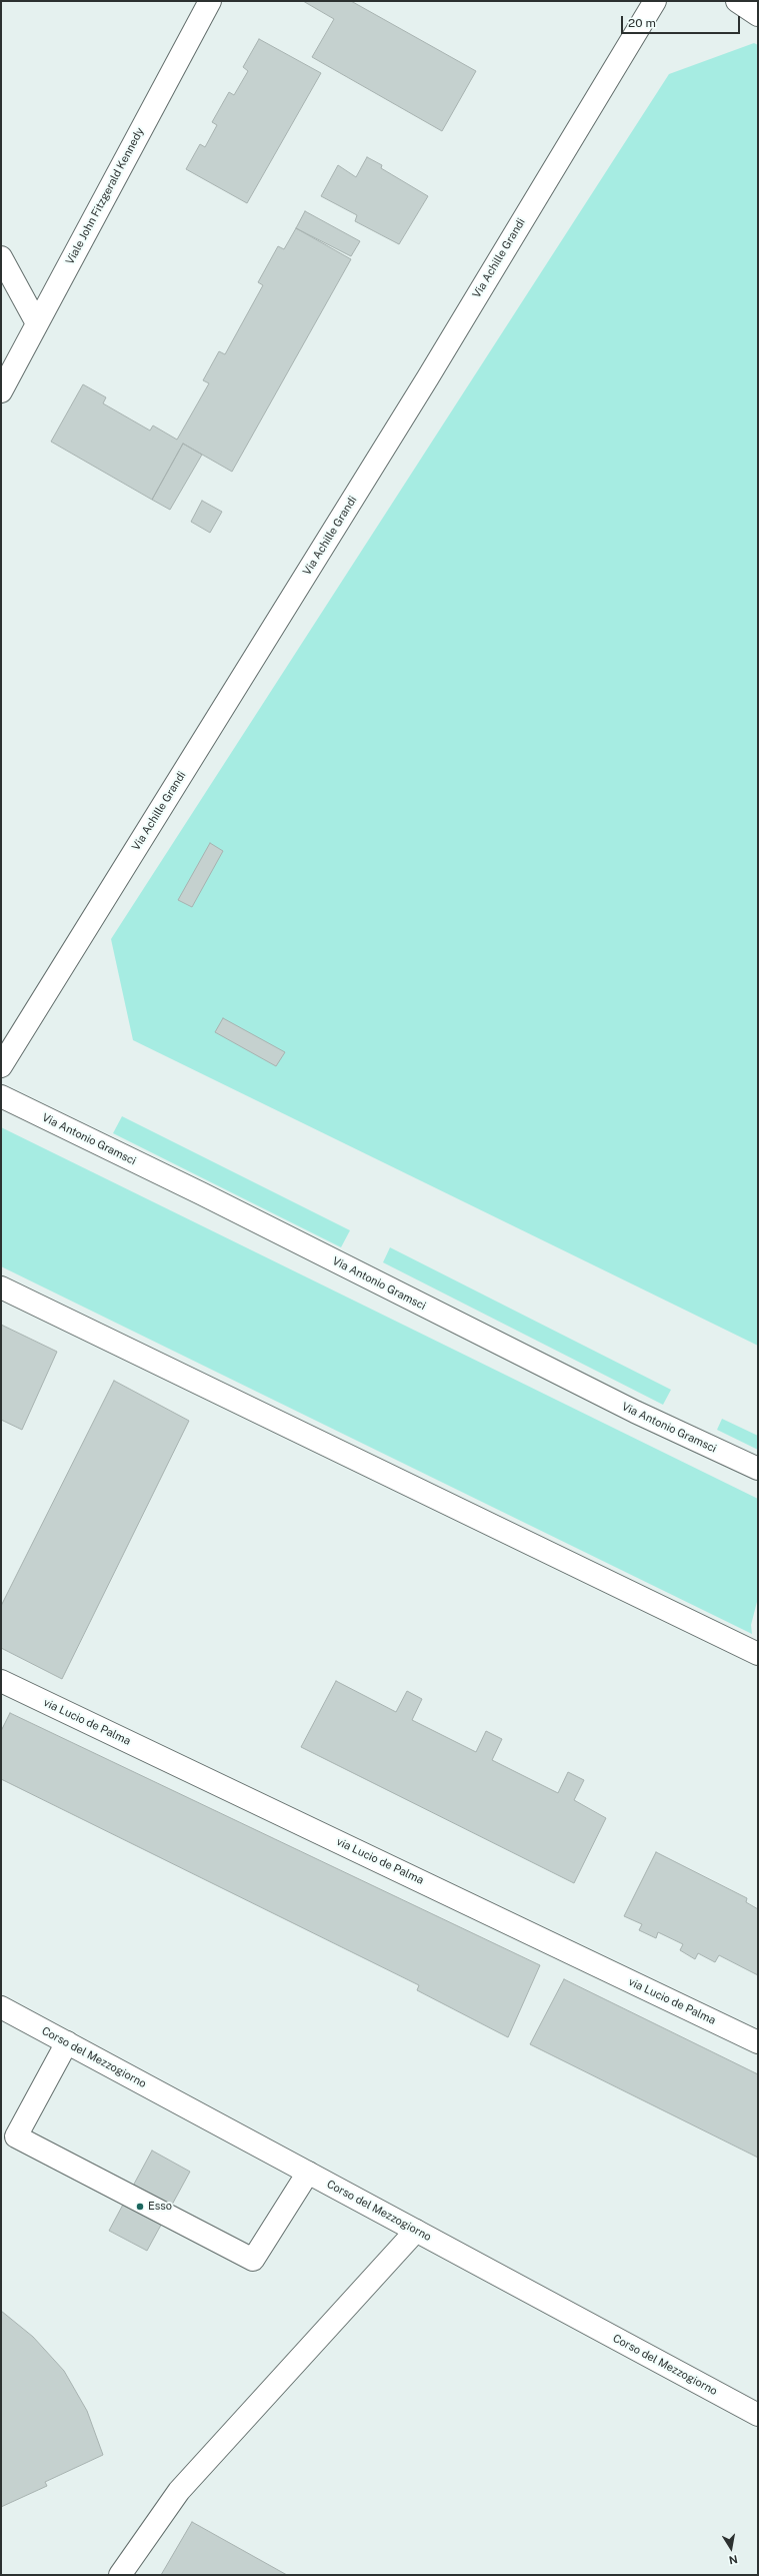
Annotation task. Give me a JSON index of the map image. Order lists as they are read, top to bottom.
{
  "streets": {
    "street": [
      "Viale John Fitzgerald Kennedy",
      "Via Achille Grandi",
      "Via Antonio Gramsci",
      "via Lucio de Palma",
      "Corso del Mezzogiorno"
    ]
  },
  "places": ["Esso"],
  "scale_bar": "20 m",
  "north": "bottom"
}
